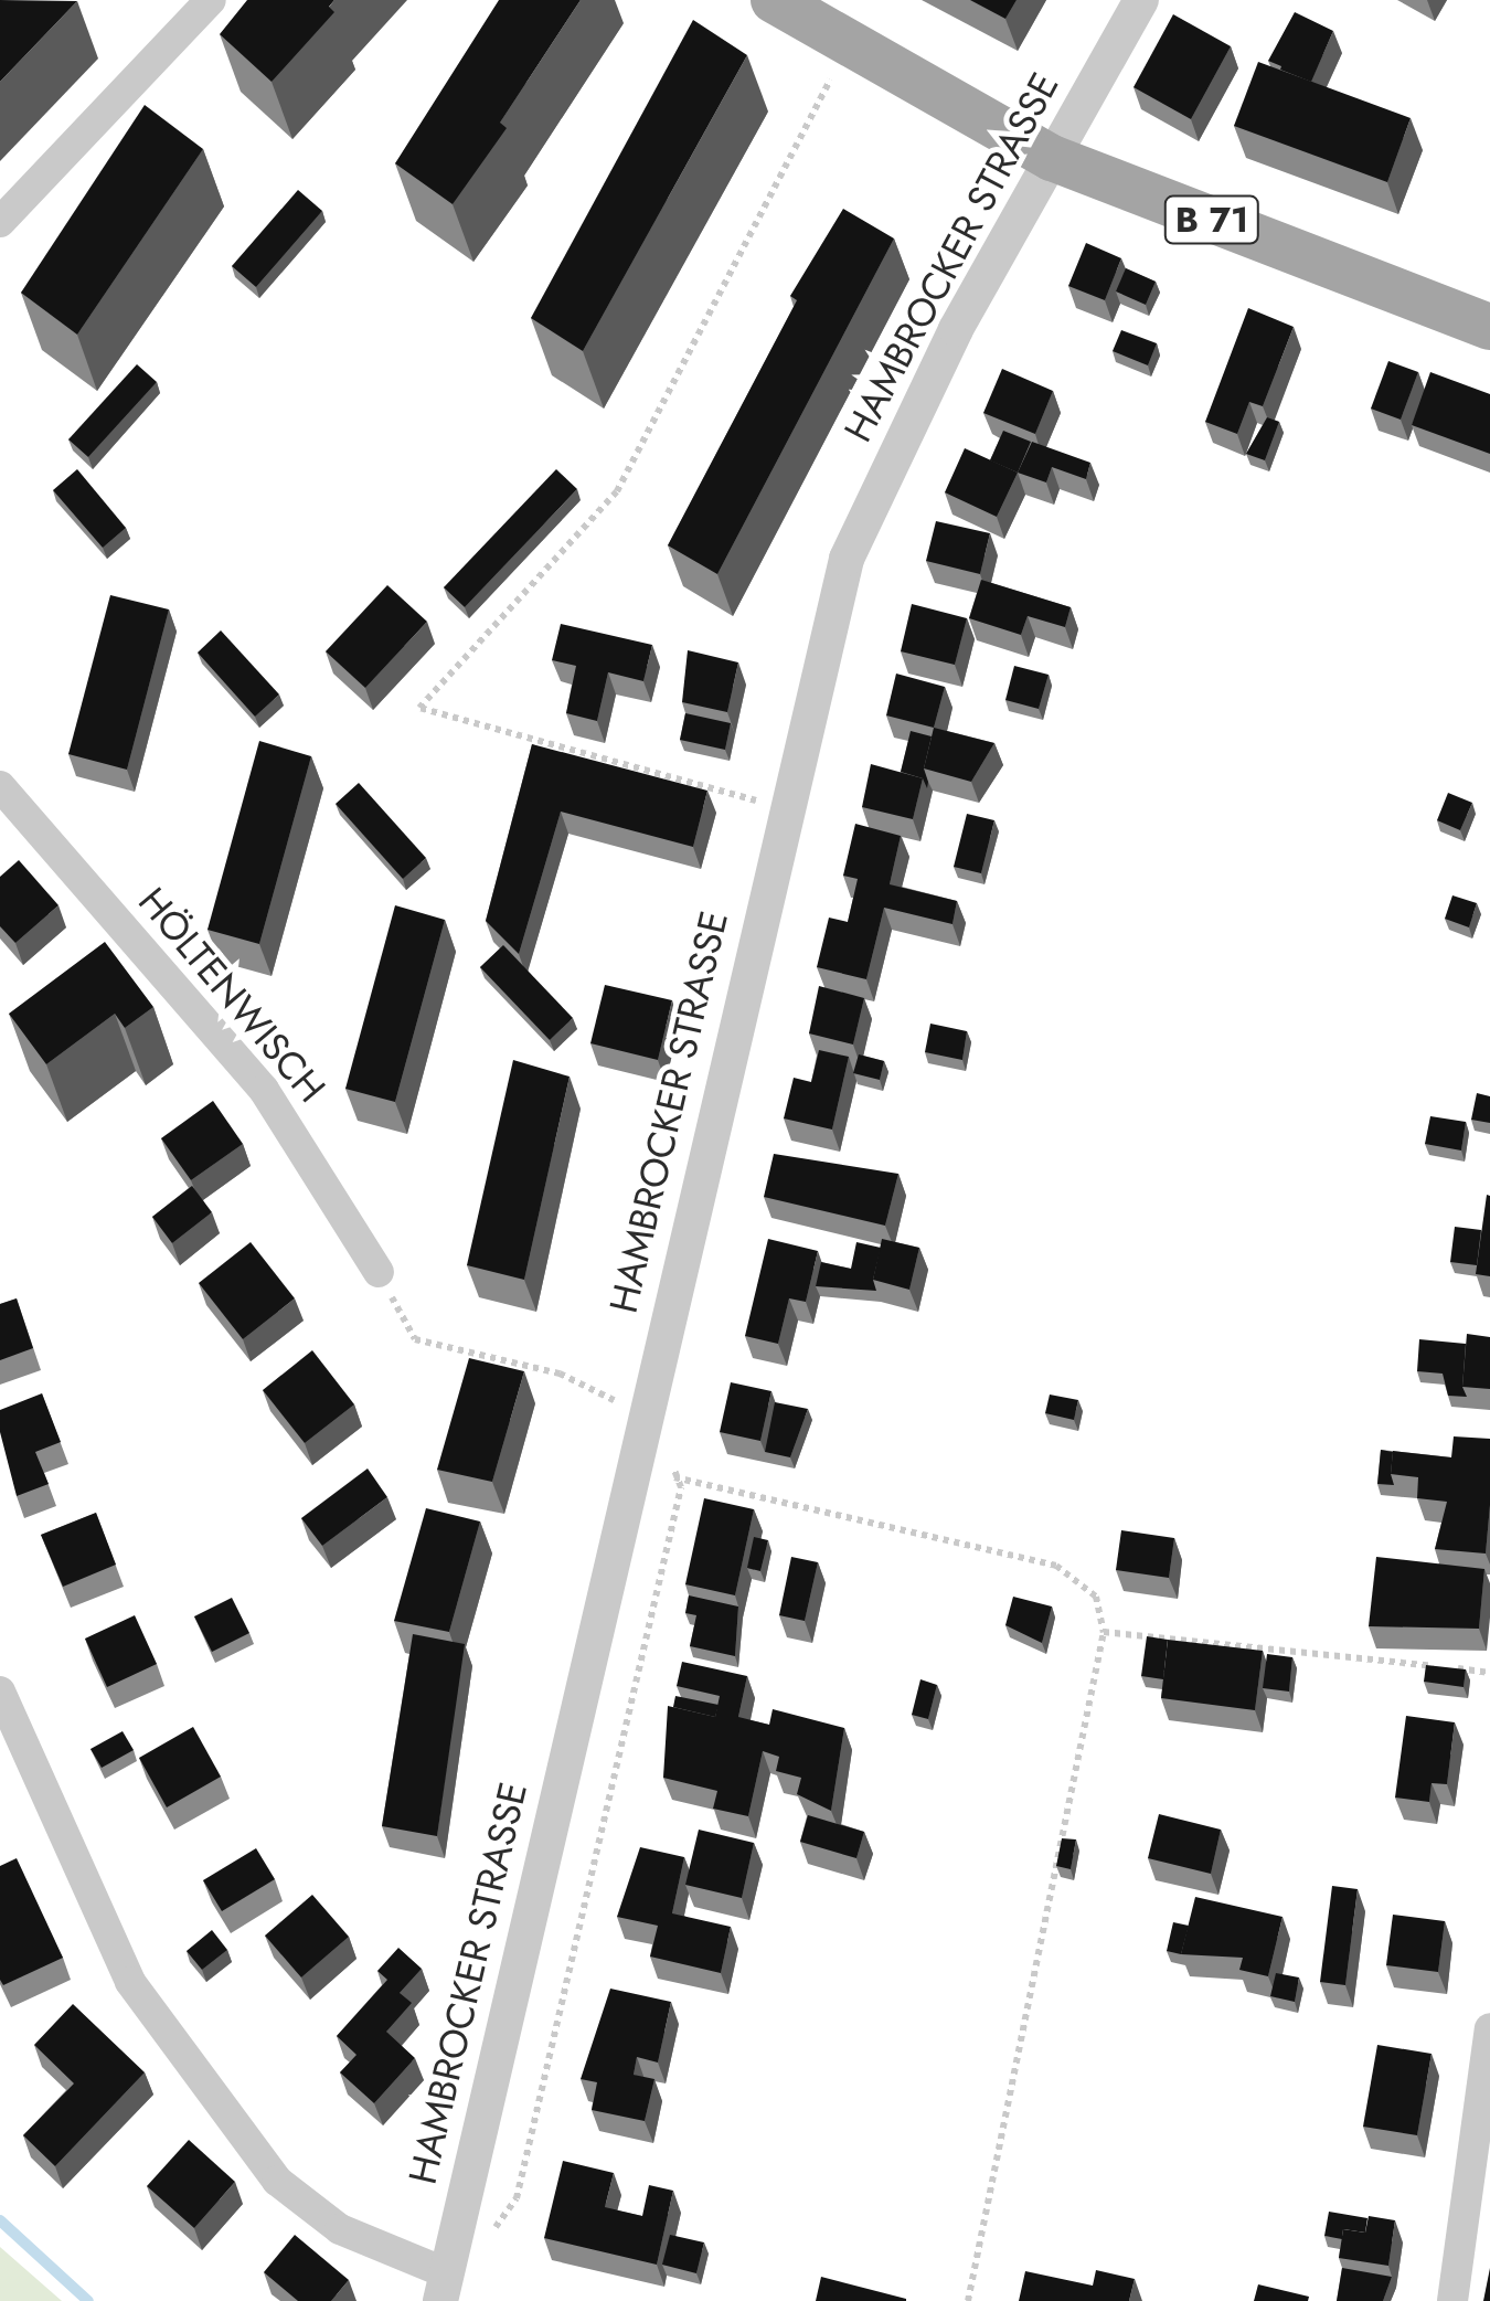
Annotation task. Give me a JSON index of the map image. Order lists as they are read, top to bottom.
{
  "streets": {
    "main road": ["B 71"],
    "street": ["HAMBROCKER STRASSE", "HÖLTENWISCH"]
  },
  "crossings": [
    ["B 71", "HAMBROCKER STRASSE"]
  ]
}
